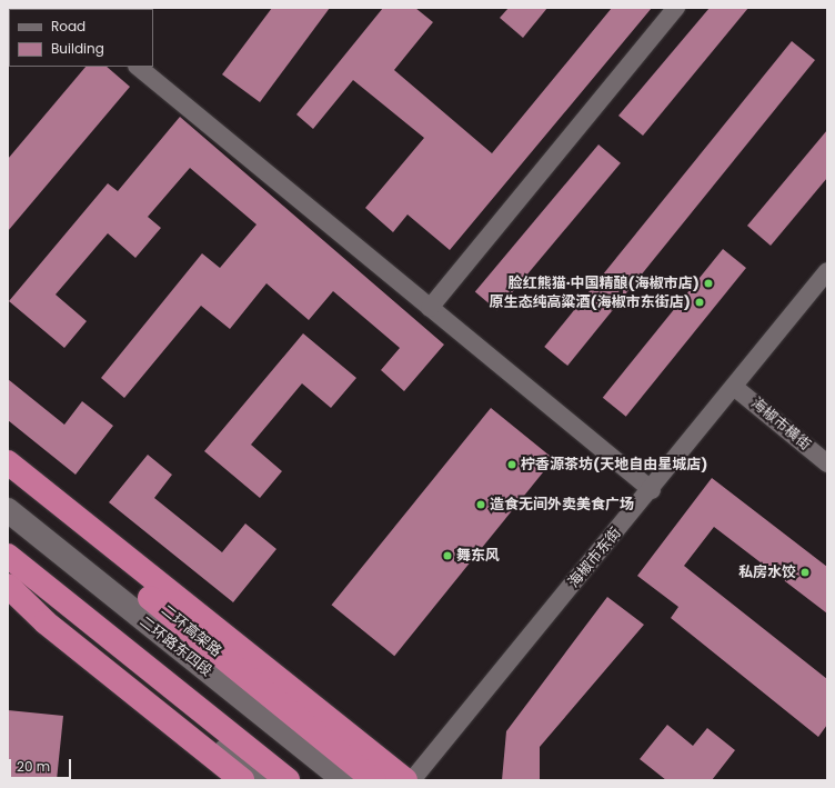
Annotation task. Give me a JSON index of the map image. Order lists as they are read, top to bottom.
{
  "streets": {
    "highway": ["二环高架路"],
    "main road": ["二环路东四段"],
    "street": ["海椒市横街", "海椒市东街"]
  },
  "crossings": [
    ["海椒市横街", "海椒市东街"]
  ],
  "places": [
    "脸红熊猫·中国精酿(海椒市店)",
    "原生态纯高粱酒(海椒市东街店)",
    "柠香源茶坊(天地自由星城店)",
    "造食无间外卖美食广场",
    "舞东风",
    "私房水饺"
  ],
  "legend": ["Road", "Building"],
  "scale_bar": "20 m"
}
